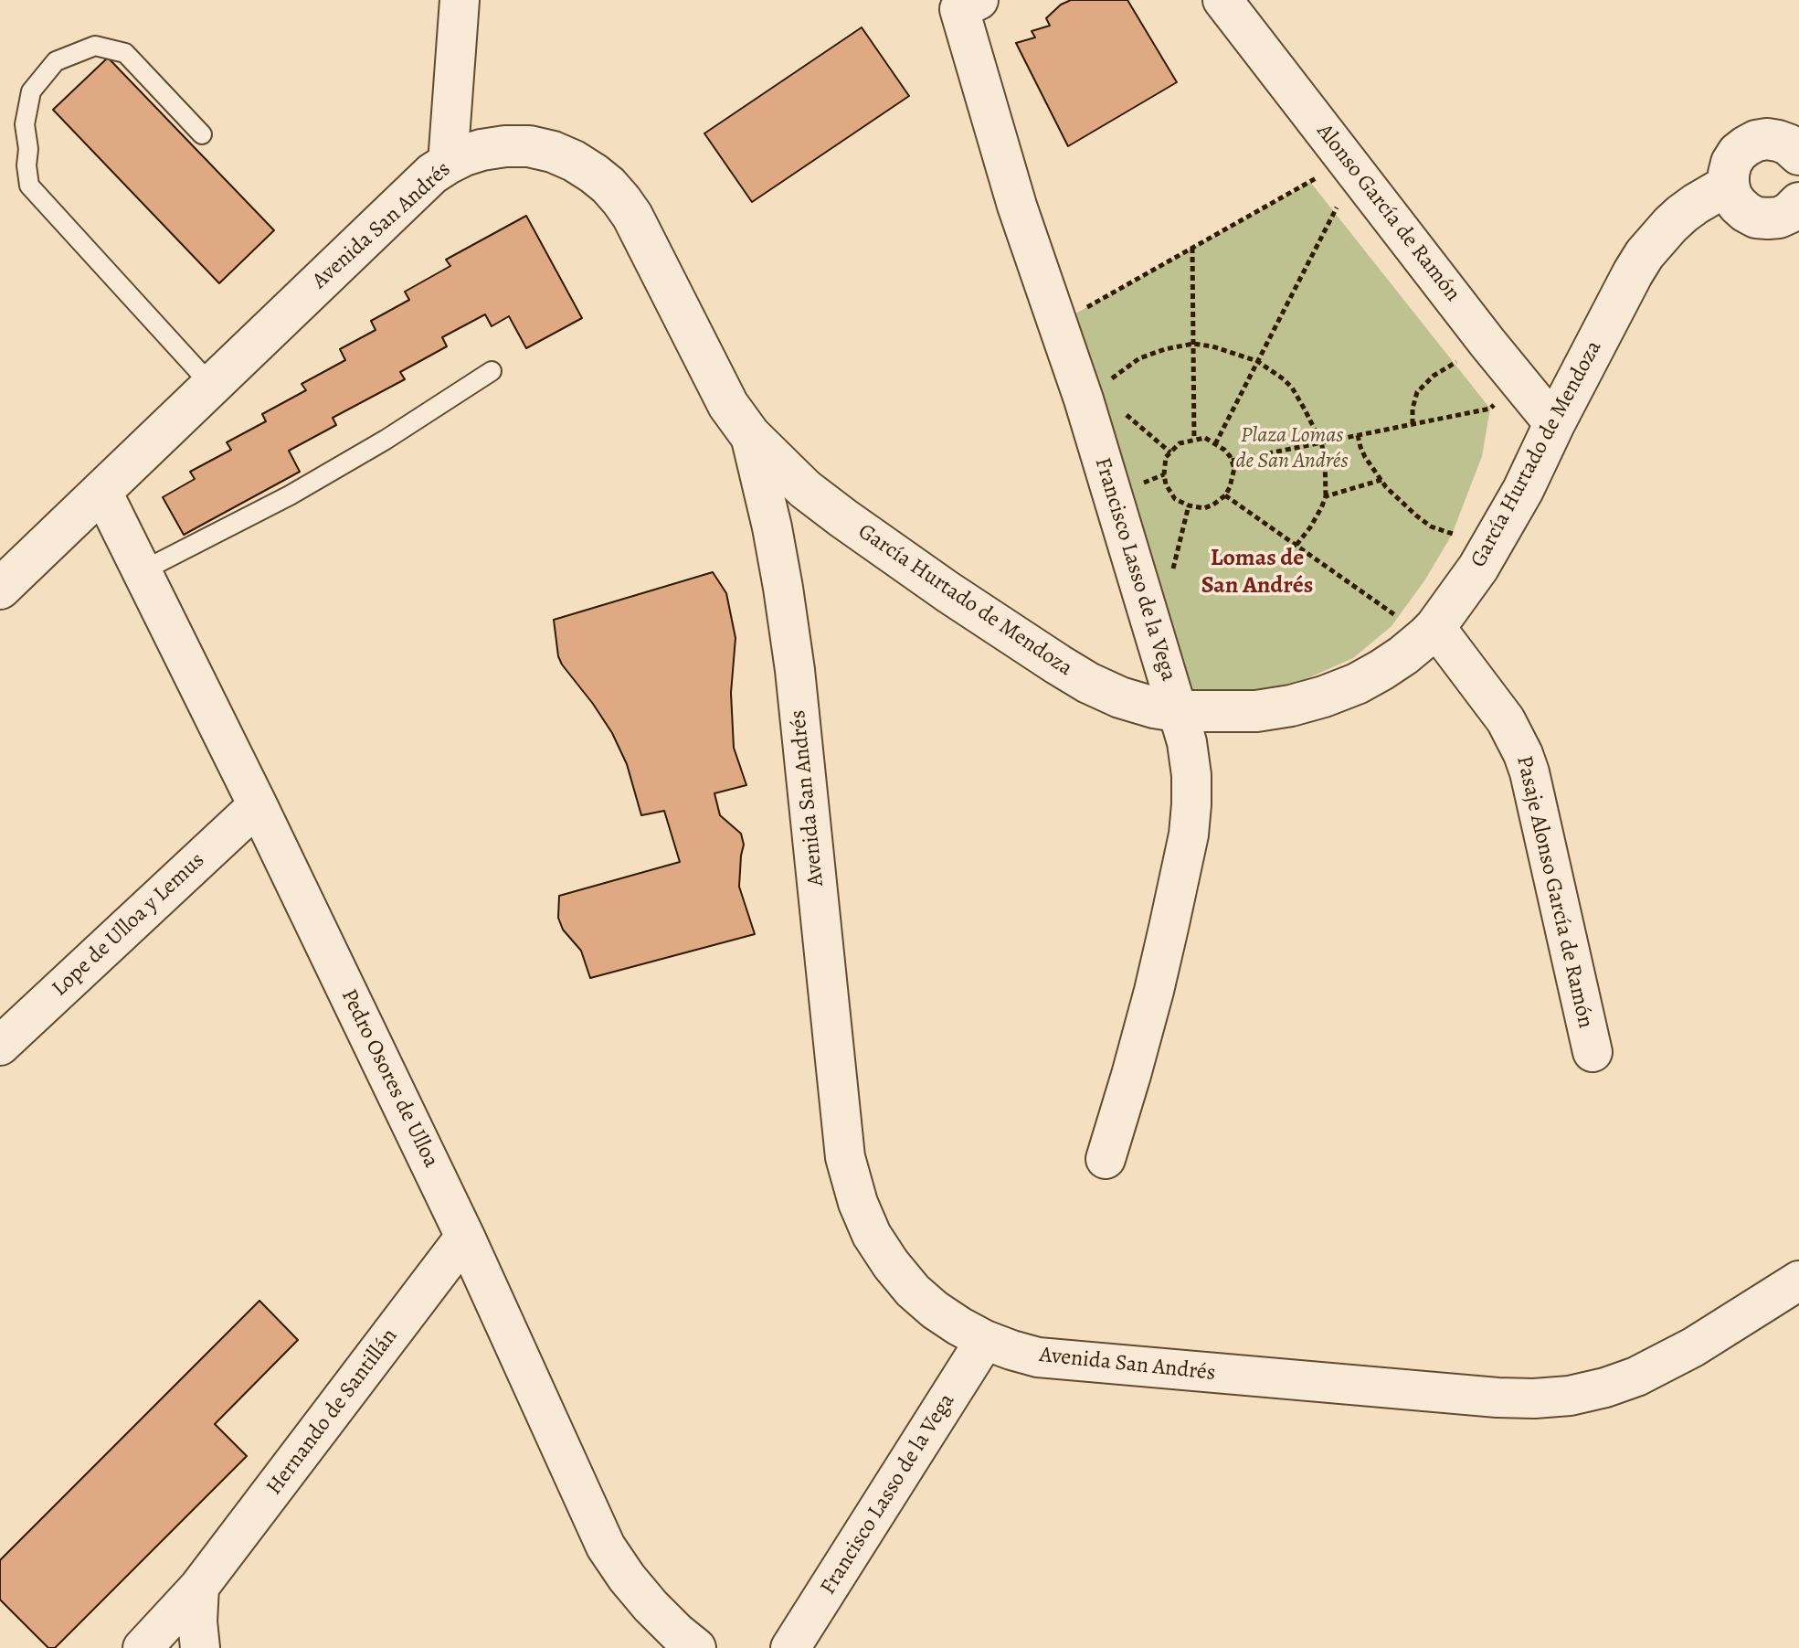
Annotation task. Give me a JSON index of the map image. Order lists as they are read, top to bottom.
{
  "streets": {
    "street": [
      "Alonso García de Ramón",
      "Avenida San Andrés",
      "García Hurtado de Mendoza",
      "Francisco Lasso de la Vega",
      "Pasaje Alonso García de Ramón",
      "Lope de Ulloa y Lemus",
      "Pedro Osores de Ulloa",
      "Hernando de Santillán"
    ]
  },
  "crossings": [
    ["Alonso García de Ramón", "García Hurtado de Mendoza"],
    ["Avenida San Andrés", "García Hurtado de Mendoza"],
    ["Avenida San Andrés", "Francisco Lasso de la Vega"],
    ["Avenida San Andrés", "Pedro Osores de Ulloa"],
    ["García Hurtado de Mendoza", "Francisco Lasso de la Vega"],
    ["García Hurtado de Mendoza", "Pasaje Alonso García de Ramón"],
    ["Lope de Ulloa y Lemus", "Pedro Osores de Ulloa"],
    ["Pedro Osores de Ulloa", "Hernando de Santillán"]
  ],
  "districts": ["Lomas de San Andrés"],
  "parks": ["Plaza Lomas de San Andrés"]
}
